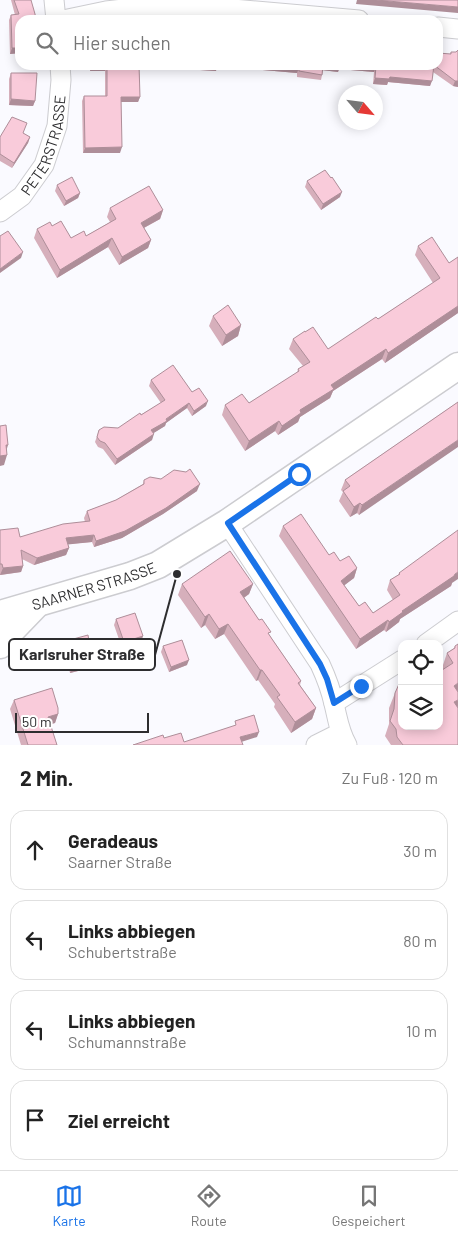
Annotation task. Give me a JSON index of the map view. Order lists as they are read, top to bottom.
{
  "streets": {
    "main road": ["SAARNER STRASSE"],
    "street": ["PETERSTRASSE"]
  },
  "places": ["Karlsruher Straße"],
  "scale_bar": "50 m",
  "north": "bottom right",
  "page": {
    "search": "Hier suchen",
    "scale": "50 m",
    "heading": ["2 Min.", "Zu Fuß · 120 m"],
    "list": [
      ["Geradeaus", "Saarner Straße", "30 m"],
      ["Links abbiegen", "Schubertstraße", "80 m"],
      ["Links abbiegen", "Schumannstraße", "10 m"],
      "Ziel erreicht"
    ],
    "nav": ["Karte", "Route", "Gespeichert"]
  }
}
